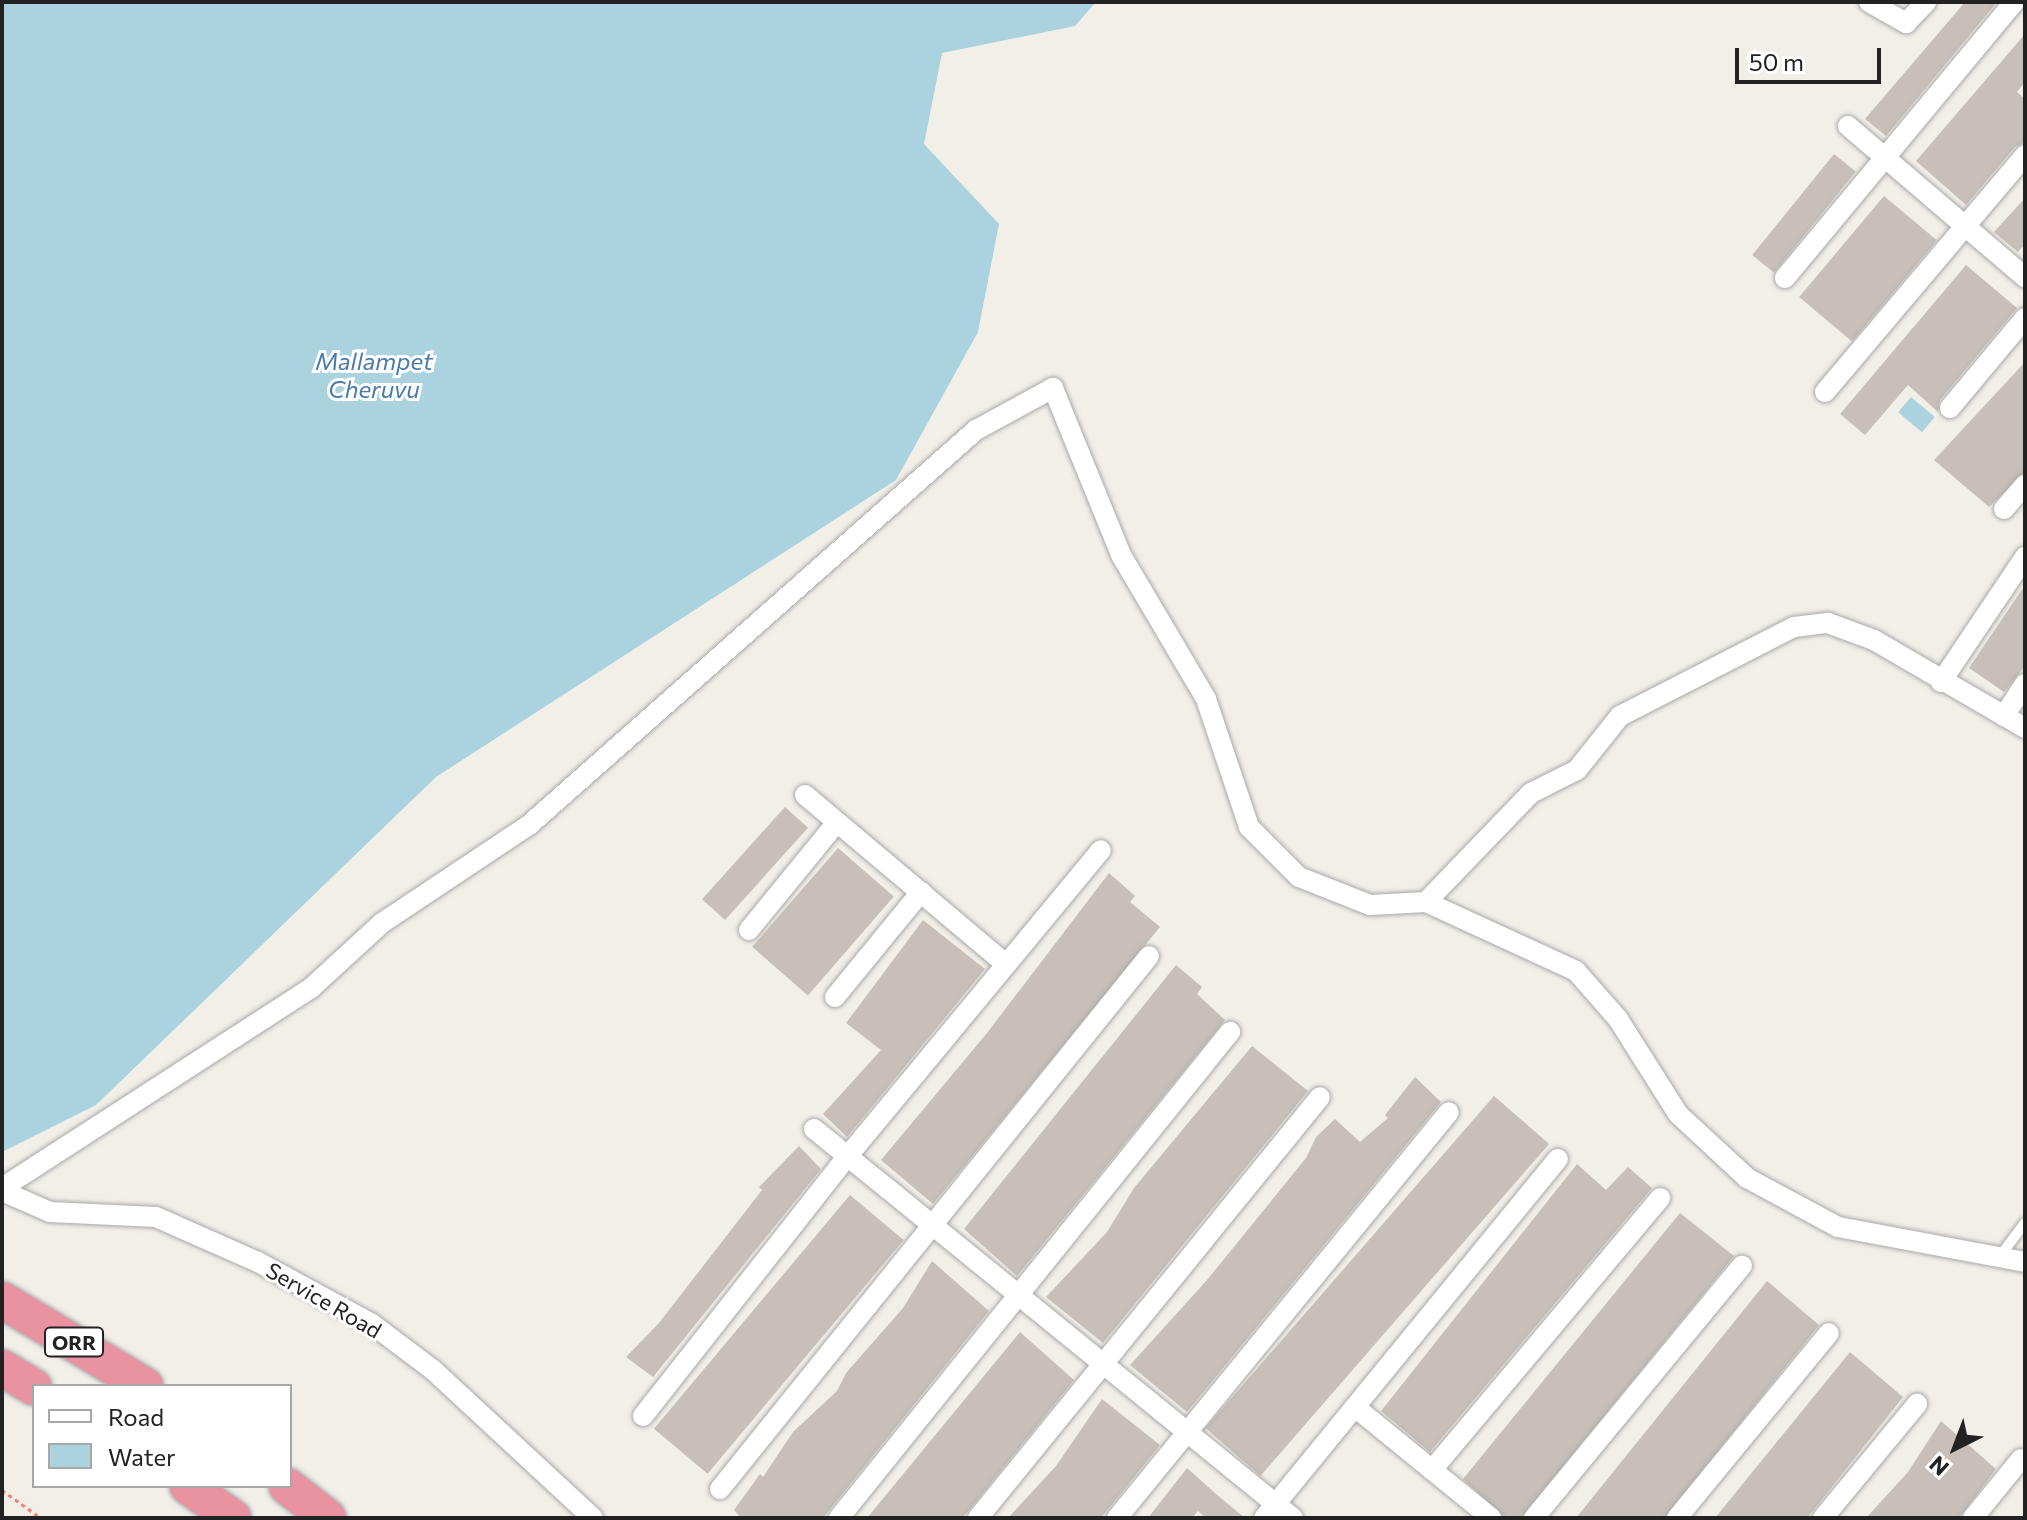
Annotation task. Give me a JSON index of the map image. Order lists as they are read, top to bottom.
{
  "streets": {
    "highway": ["ORR"],
    "street": ["Service Road"]
  },
  "water": ["Mallampet Cheruvu"],
  "legend": ["Road", "Water"],
  "scale_bar": "50 m",
  "north": "bottom left"
}
